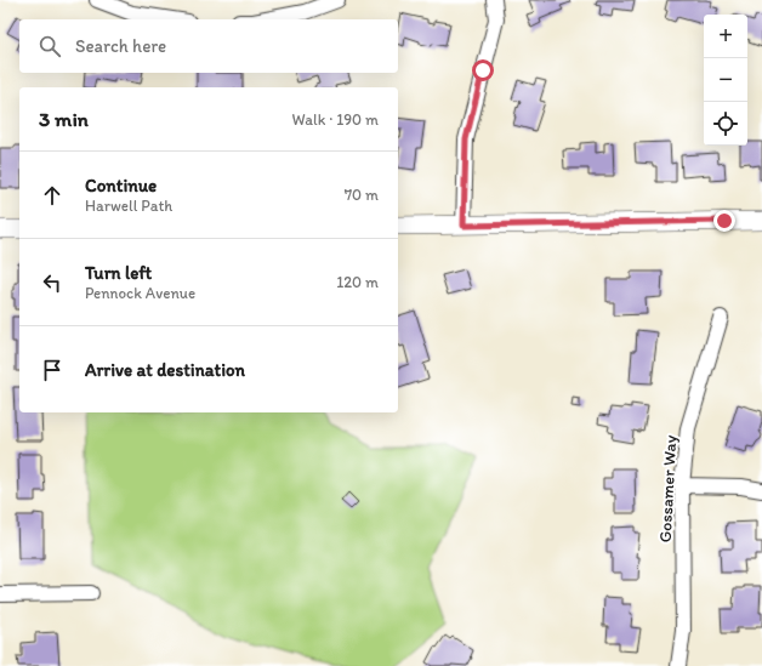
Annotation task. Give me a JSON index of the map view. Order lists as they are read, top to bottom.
{
  "streets": {
    "street": ["Gossamer Way"]
  },
  "page": {
    "map_buttons": ["+", "−"],
    "search": "Search here",
    "heading": ["3 min", "Walk · 190 m"],
    "list": [
      ["Continue", "Harwell Path", "70 m"],
      ["Turn left", "Pennock Avenue", "120 m"],
      "Arrive at destination"
    ]
  }
}
